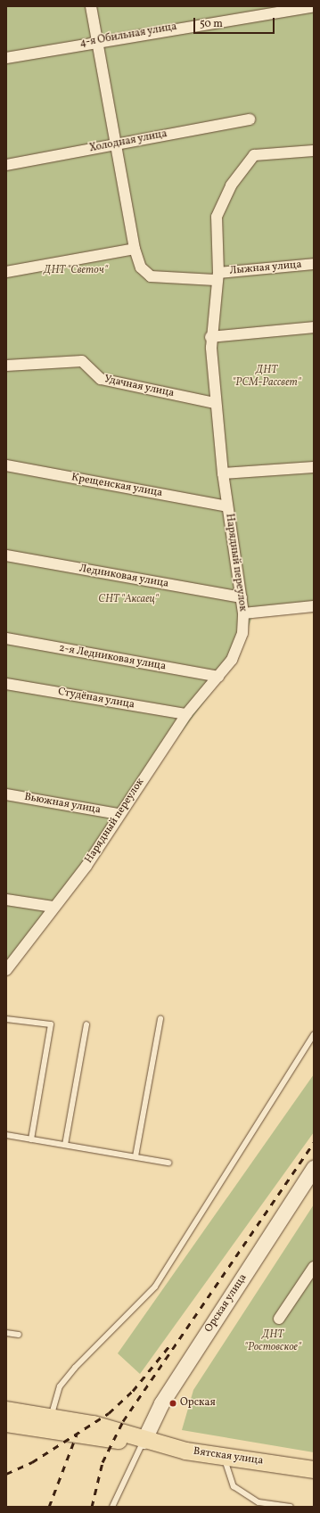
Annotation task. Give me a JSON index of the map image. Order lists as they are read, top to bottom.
{
  "streets": {
    "main road": ["Орская улица", "Вятская улица"],
    "street": [
      "4-я Обильная улица",
      "Холодная улица",
      "Лыжная улица",
      "Удачная улица",
      "Крещенская улица",
      "Нарядный переулок",
      "Ледниковая улица",
      "2-я Ледниковая улица",
      "Студёная улица",
      "Вьюжная улица"
    ]
  },
  "crossings": [
    ["Лыжная улица", "Нарядный переулок"],
    ["Удачная улица", "Нарядный переулок"],
    ["Крещенская улица", "Нарядный переулок"],
    ["Нарядный переулок", "Ледниковая улица"],
    ["Нарядный переулок", "2-я Ледниковая улица"],
    ["Нарядный переулок", "Студёная улица"],
    ["Нарядный переулок", "Вьюжная улица"],
    ["Орская улица", "Вятская улица"]
  ],
  "parks": [
    "ДНТ \"Светоч\"",
    "ДНТ \"РСМ-Рассвет\"",
    "СНТ \"Аксаец\"",
    "ДНТ \"Ростовское\""
  ],
  "places": ["Орская"],
  "scale_bar": "50 m"
}
